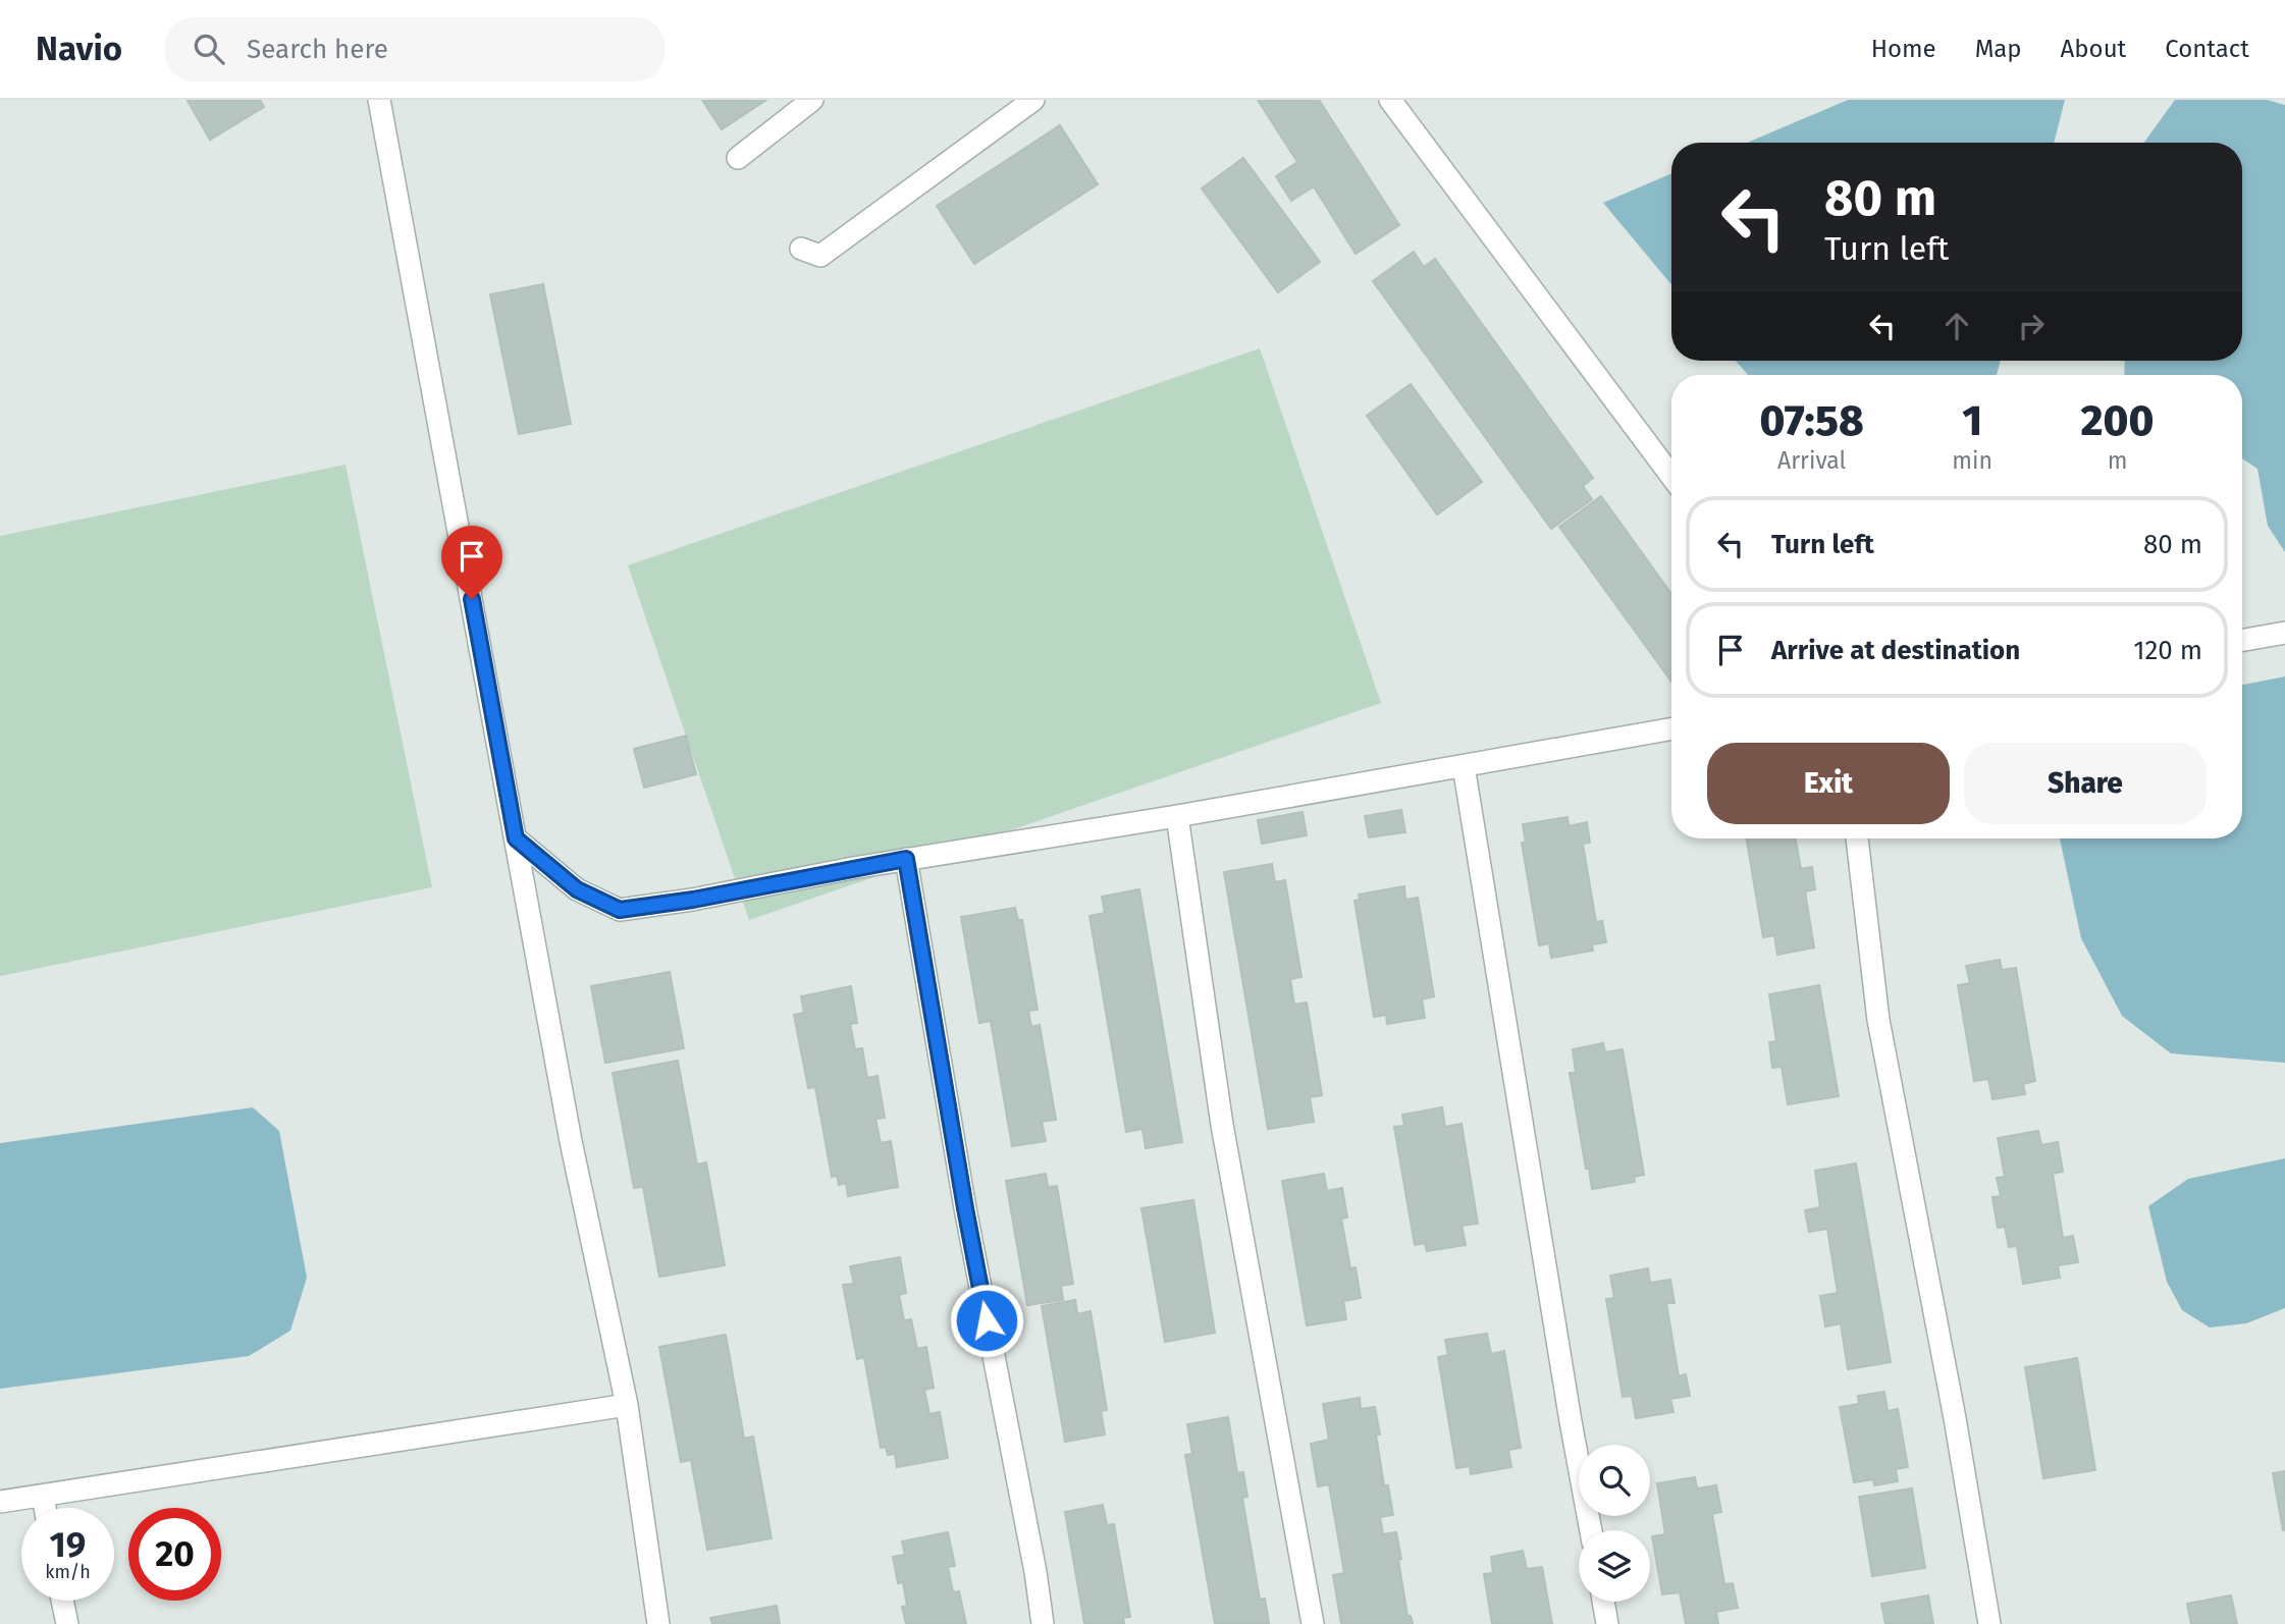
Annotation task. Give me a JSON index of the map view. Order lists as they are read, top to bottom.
{
  "page": {
    "header": "Navio",
    "search": "Search here",
    "nav": [
      "Home",
      "Map",
      "About",
      "Contact"
    ],
    "turn": ["80 m", "Turn left"],
    "eta": [
      "07:58",
      "Arrival",
      "1",
      "min",
      "200",
      "m"
    ],
    "list": [
      {
        "name": "Turn left",
        "value": "80 m"
      },
      {
        "name": "Arrive at destination",
        "value": "120 m"
      }
    ],
    "buttons": ["Exit", "Share"],
    "speed": "19 km/h",
    "limit": "20"
  }
}
